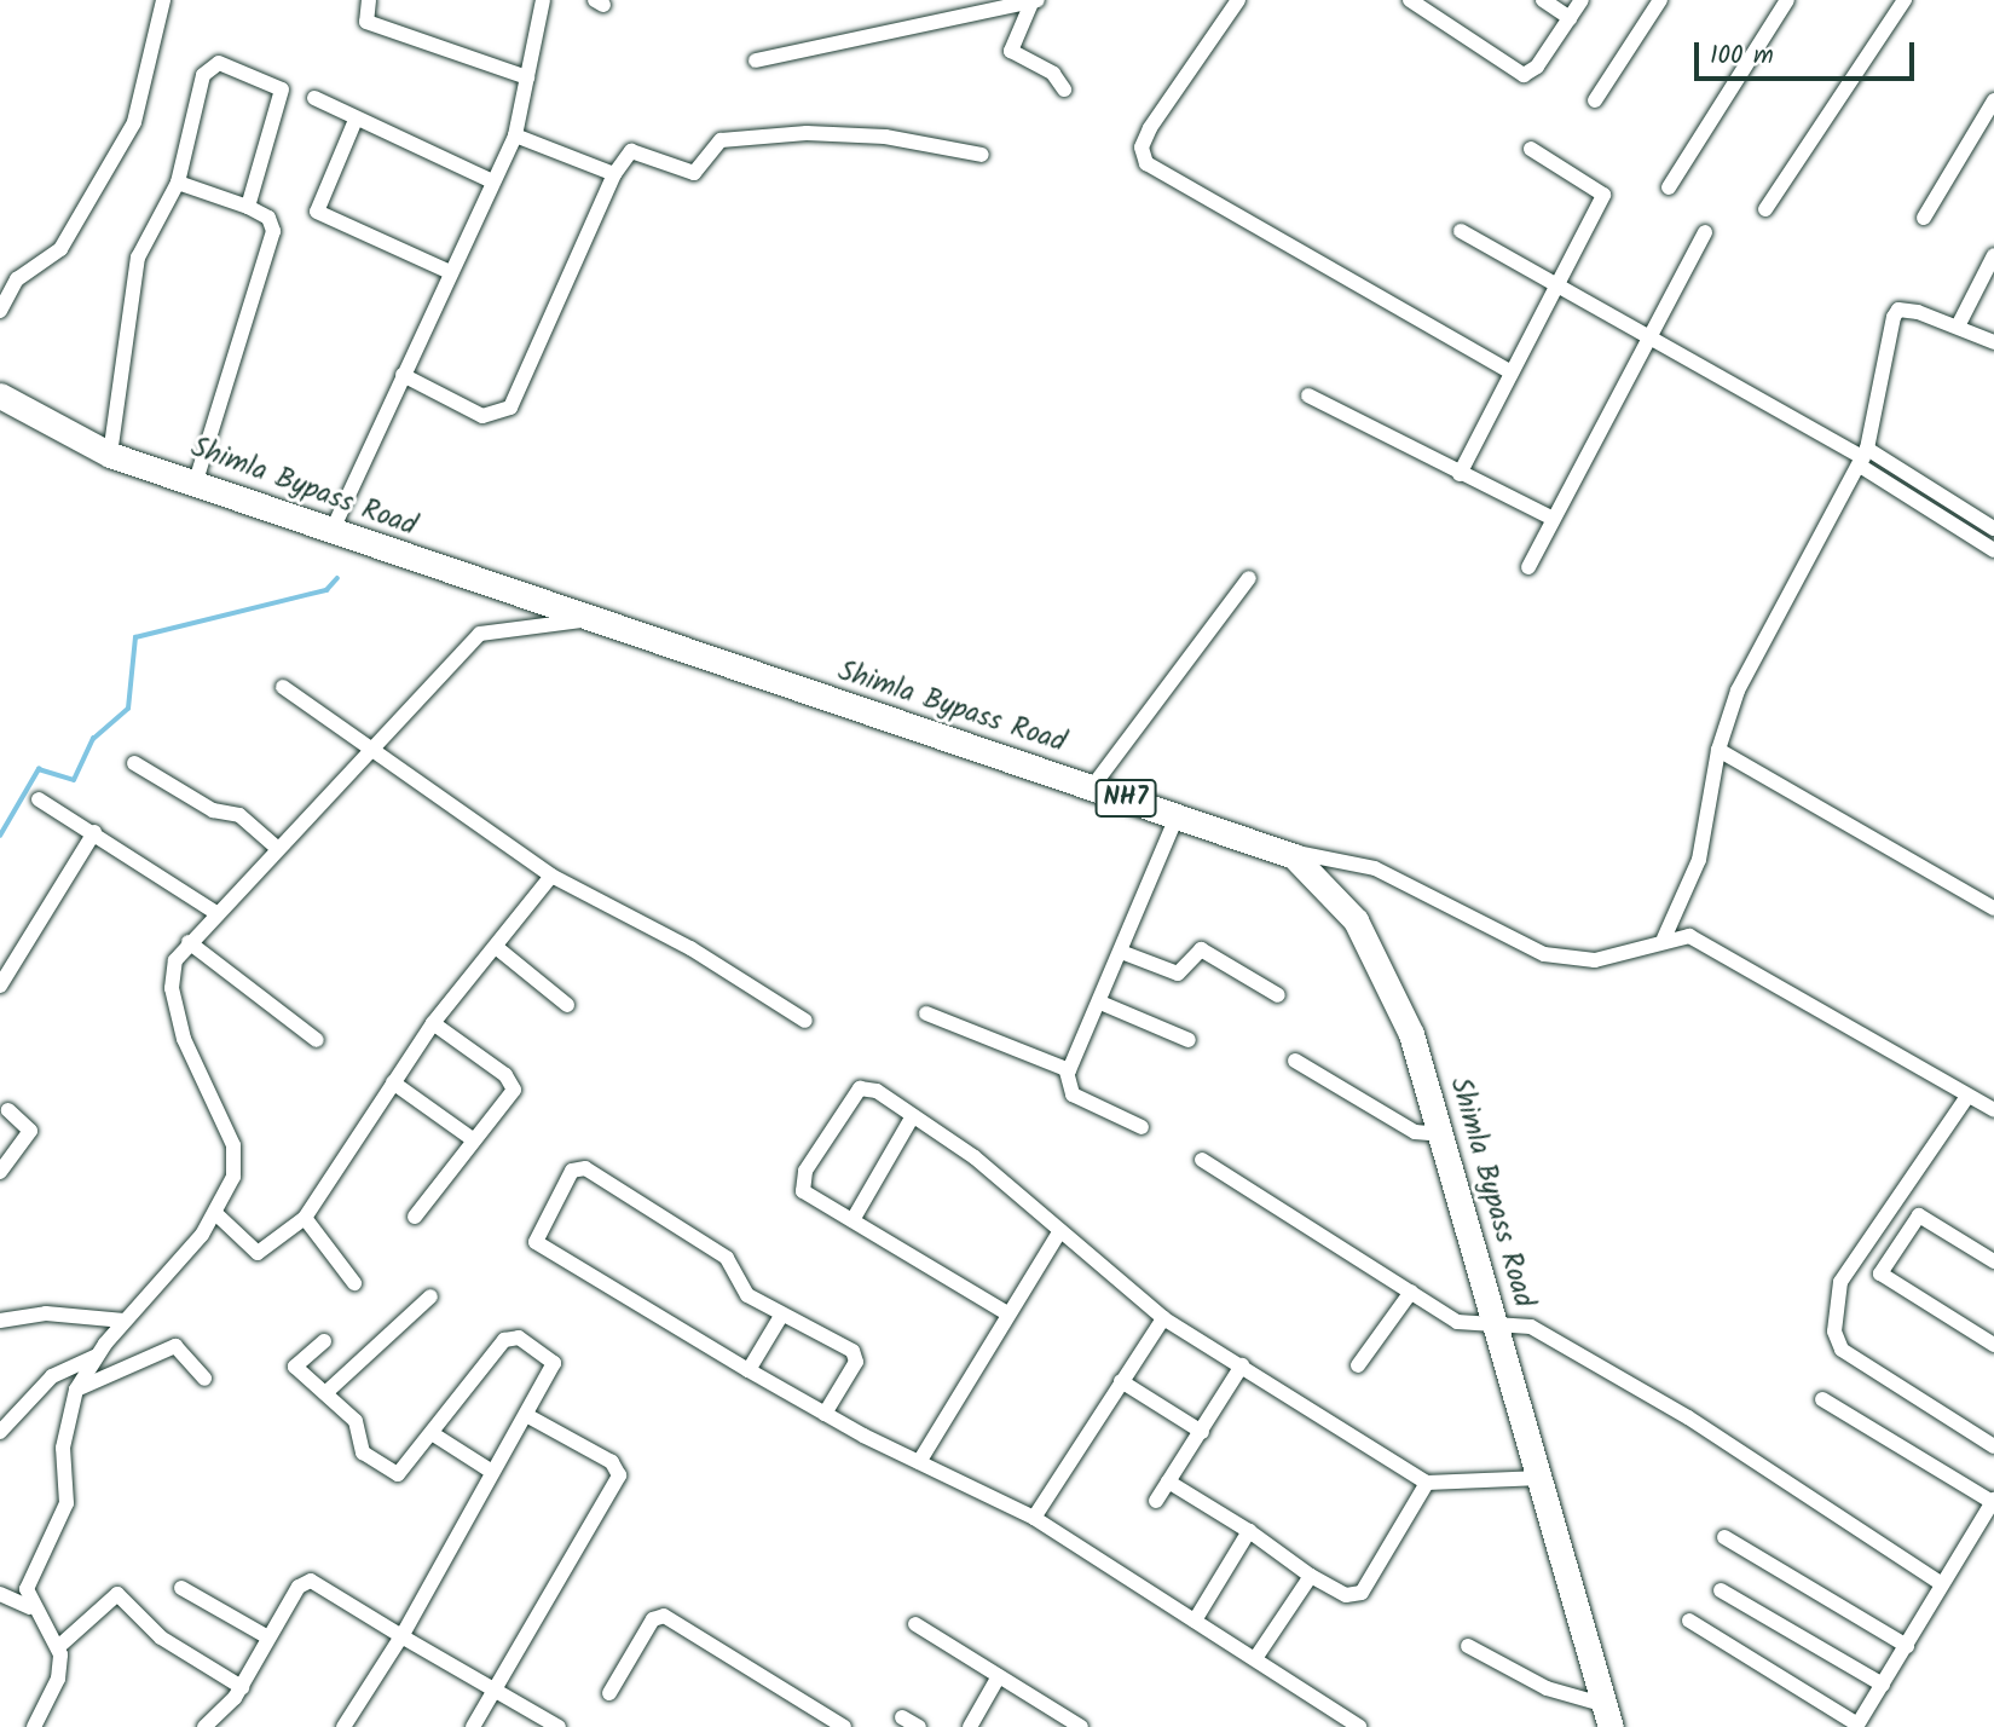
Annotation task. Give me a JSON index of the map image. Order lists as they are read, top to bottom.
{
  "streets": {
    "highway": ["Shimla Bypass Road", "NH7"]
  },
  "scale_bar": "100 m"
}
